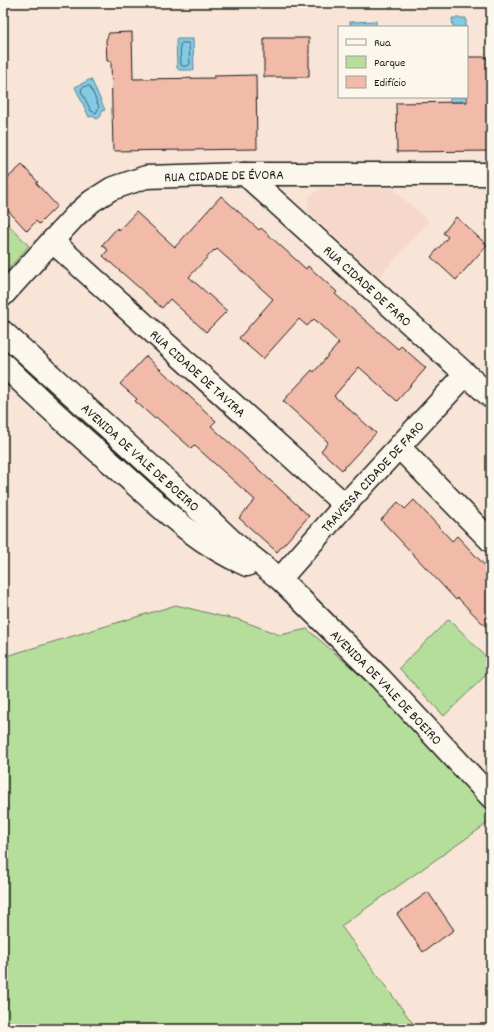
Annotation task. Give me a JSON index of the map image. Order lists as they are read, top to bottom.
{
  "streets": {
    "street": [
      "RUA CIDADE DE ÉVORA",
      "RUA CIDADE DE FARO",
      "RUA CIDADE DE TAVIRA",
      "AVENIDA DE VALE DE BOEIRO",
      "TRAVESSA CIDADE DE FARO"
    ]
  },
  "crossings": [
    ["RUA CIDADE DE ÉVORA", "RUA CIDADE DE FARO"],
    ["RUA CIDADE DE ÉVORA", "RUA CIDADE DE TAVIRA"],
    ["RUA CIDADE DE FARO", "TRAVESSA CIDADE DE FARO"],
    ["RUA CIDADE DE TAVIRA", "TRAVESSA CIDADE DE FARO"],
    ["AVENIDA DE VALE DE BOEIRO", "TRAVESSA CIDADE DE FARO"]
  ],
  "legend": ["Rua", "Parque", "Edifício"]
}
